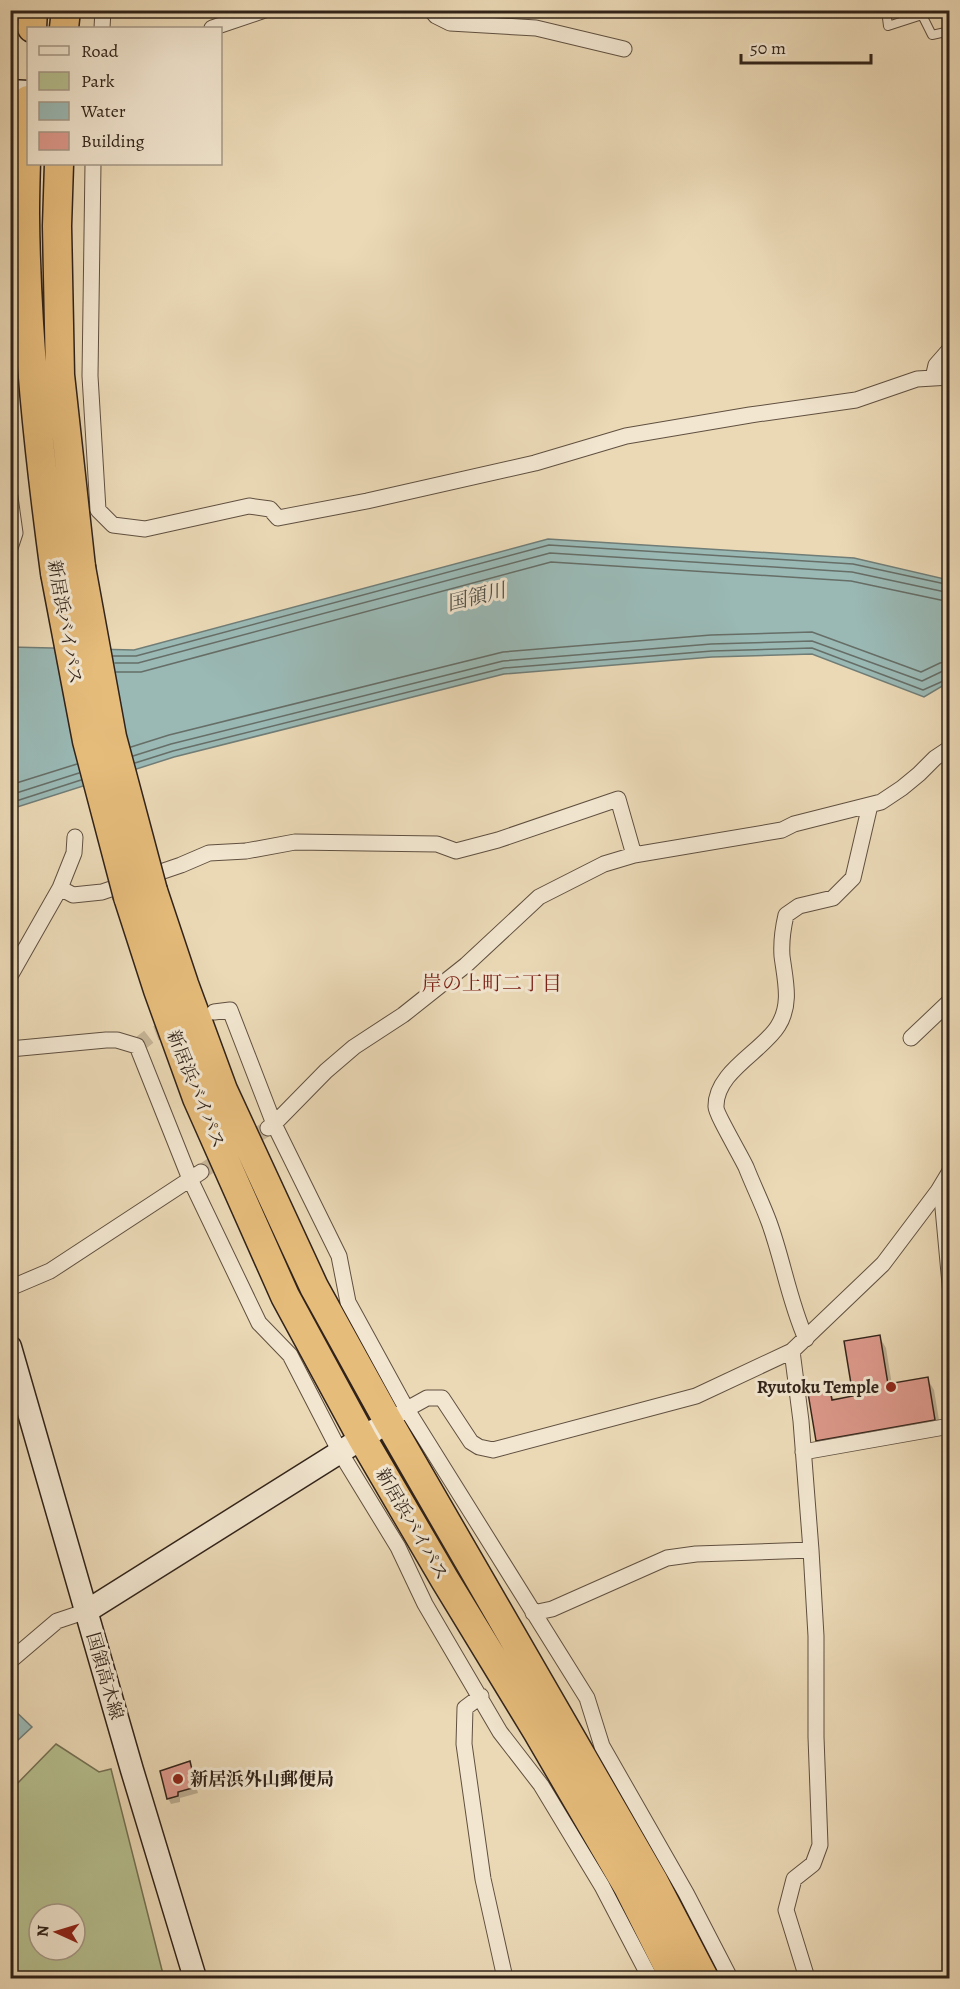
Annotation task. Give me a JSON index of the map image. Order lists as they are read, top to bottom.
{
  "streets": {
    "highway": ["新居浜バイパス"],
    "main road": ["国領高木線"]
  },
  "crossings": [
    ["新居浜バイパス", "国領高木線"]
  ],
  "districts": ["岸の上町二丁目"],
  "water": ["国領川"],
  "places": ["Ryutoku Temple", "新居浜外山郵便局"],
  "legend": [
    "Road",
    "Park",
    "Water",
    "Building"
  ],
  "scale_bar": "50 m",
  "north": "left"
}
